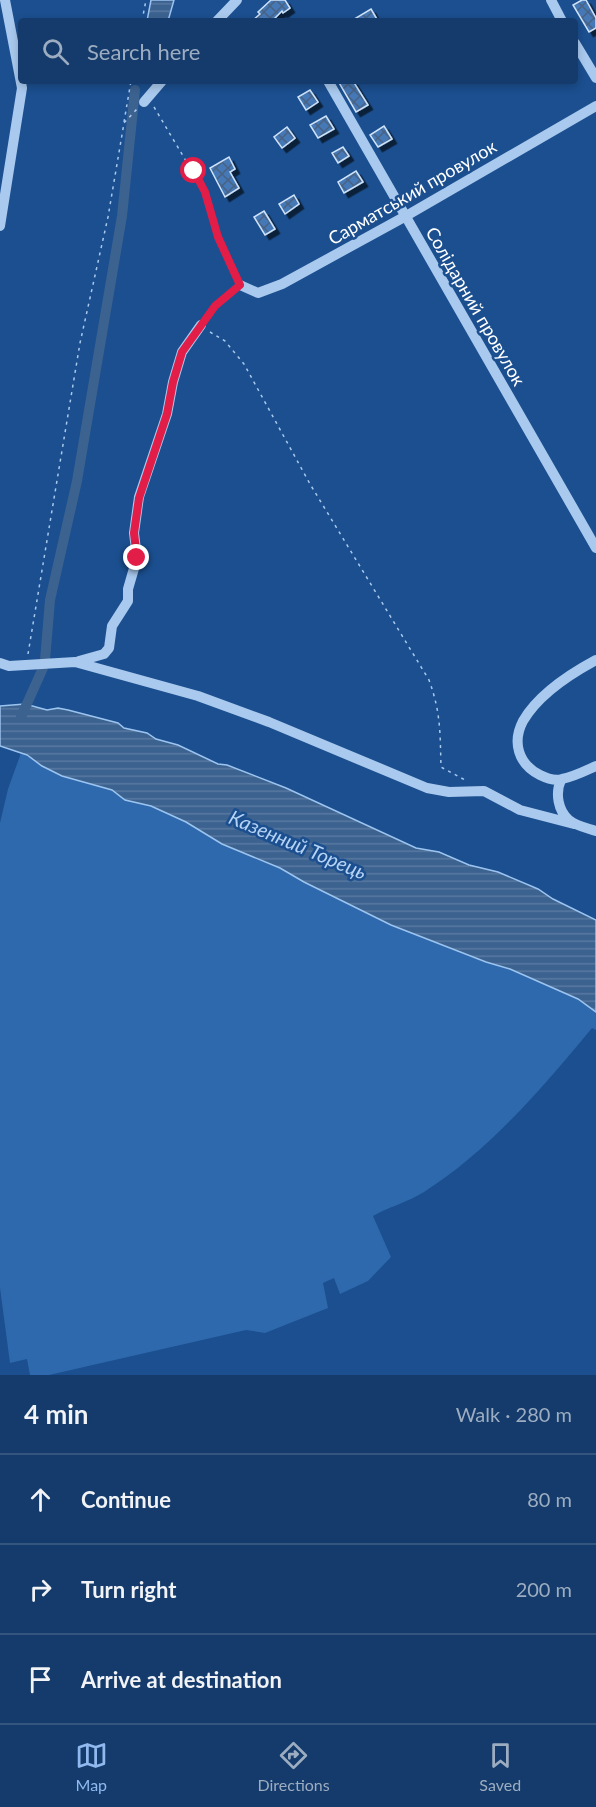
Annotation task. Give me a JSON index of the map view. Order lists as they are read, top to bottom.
{
  "streets": {
    "street": ["Сарматський провулок", "Солідарний провулок"]
  },
  "crossings": [
    ["Сарматський провулок", "Солідарний провулок"]
  ],
  "water": ["Казенний Торець"],
  "page": {
    "search": "Search here",
    "heading": ["4 min", "Walk · 280 m"],
    "list": [
      ["Continue", "80 m"],
      ["Turn right", "200 m"],
      "Arrive at destination"
    ],
    "nav": ["Map", "Directions", "Saved"]
  }
}
